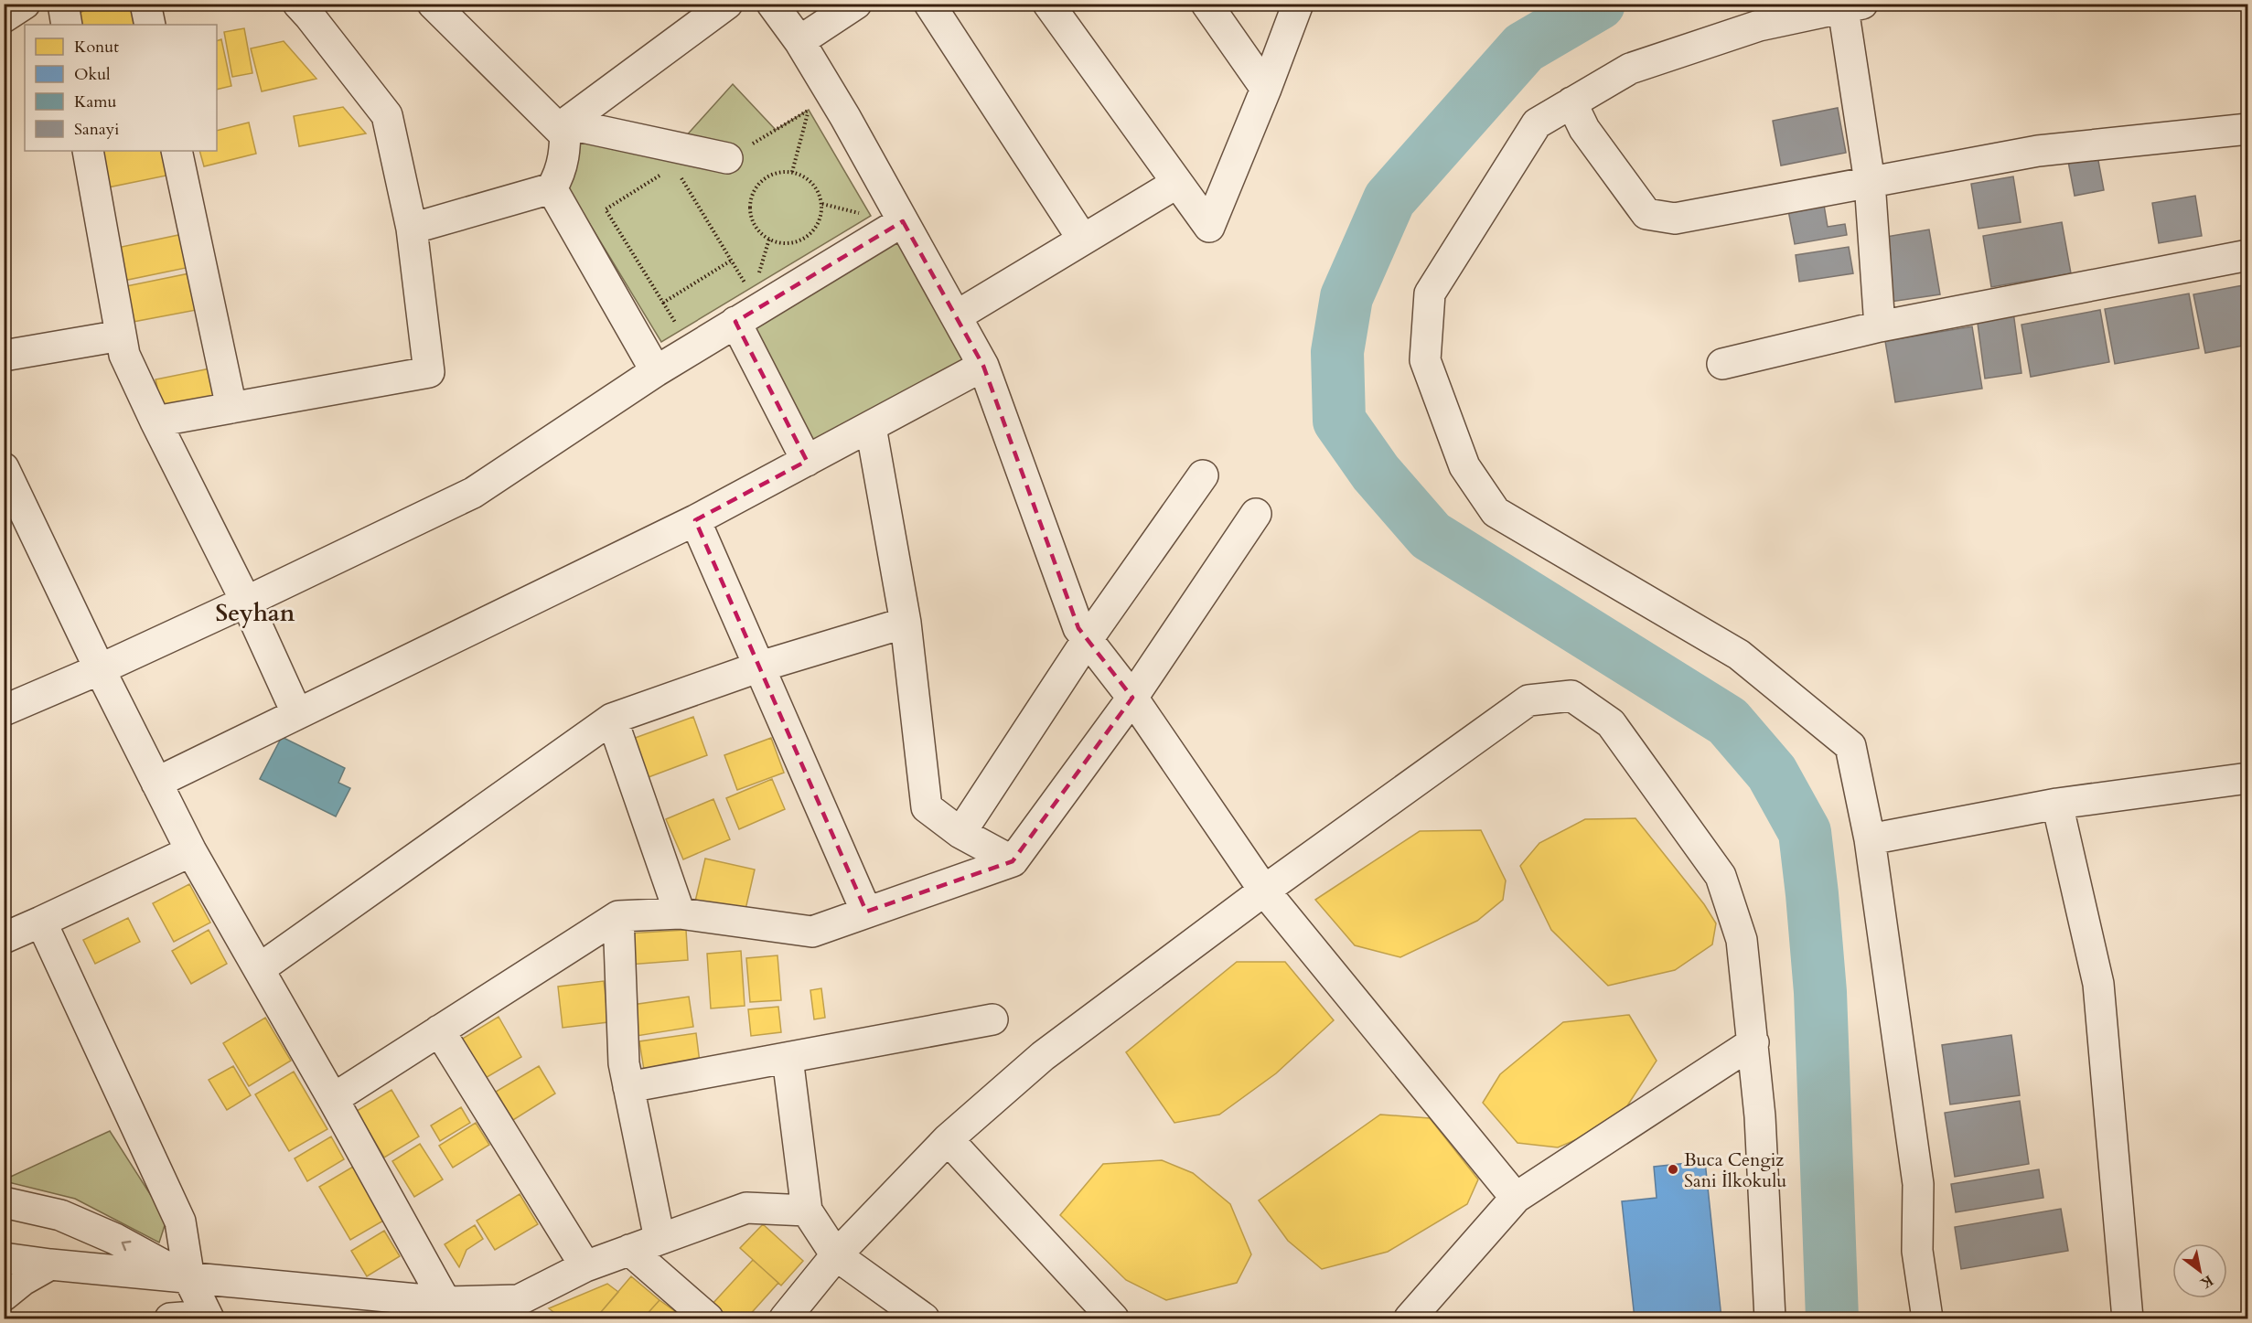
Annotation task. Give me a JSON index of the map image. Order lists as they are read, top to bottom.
{
  "districts": ["Seyhan"],
  "places": ["Buca Cengiz Sani İlkokulu"],
  "legend": [
    "Konut",
    "Okul",
    "Kamu",
    "Sanayi"
  ],
  "north": "bottom right"
}
